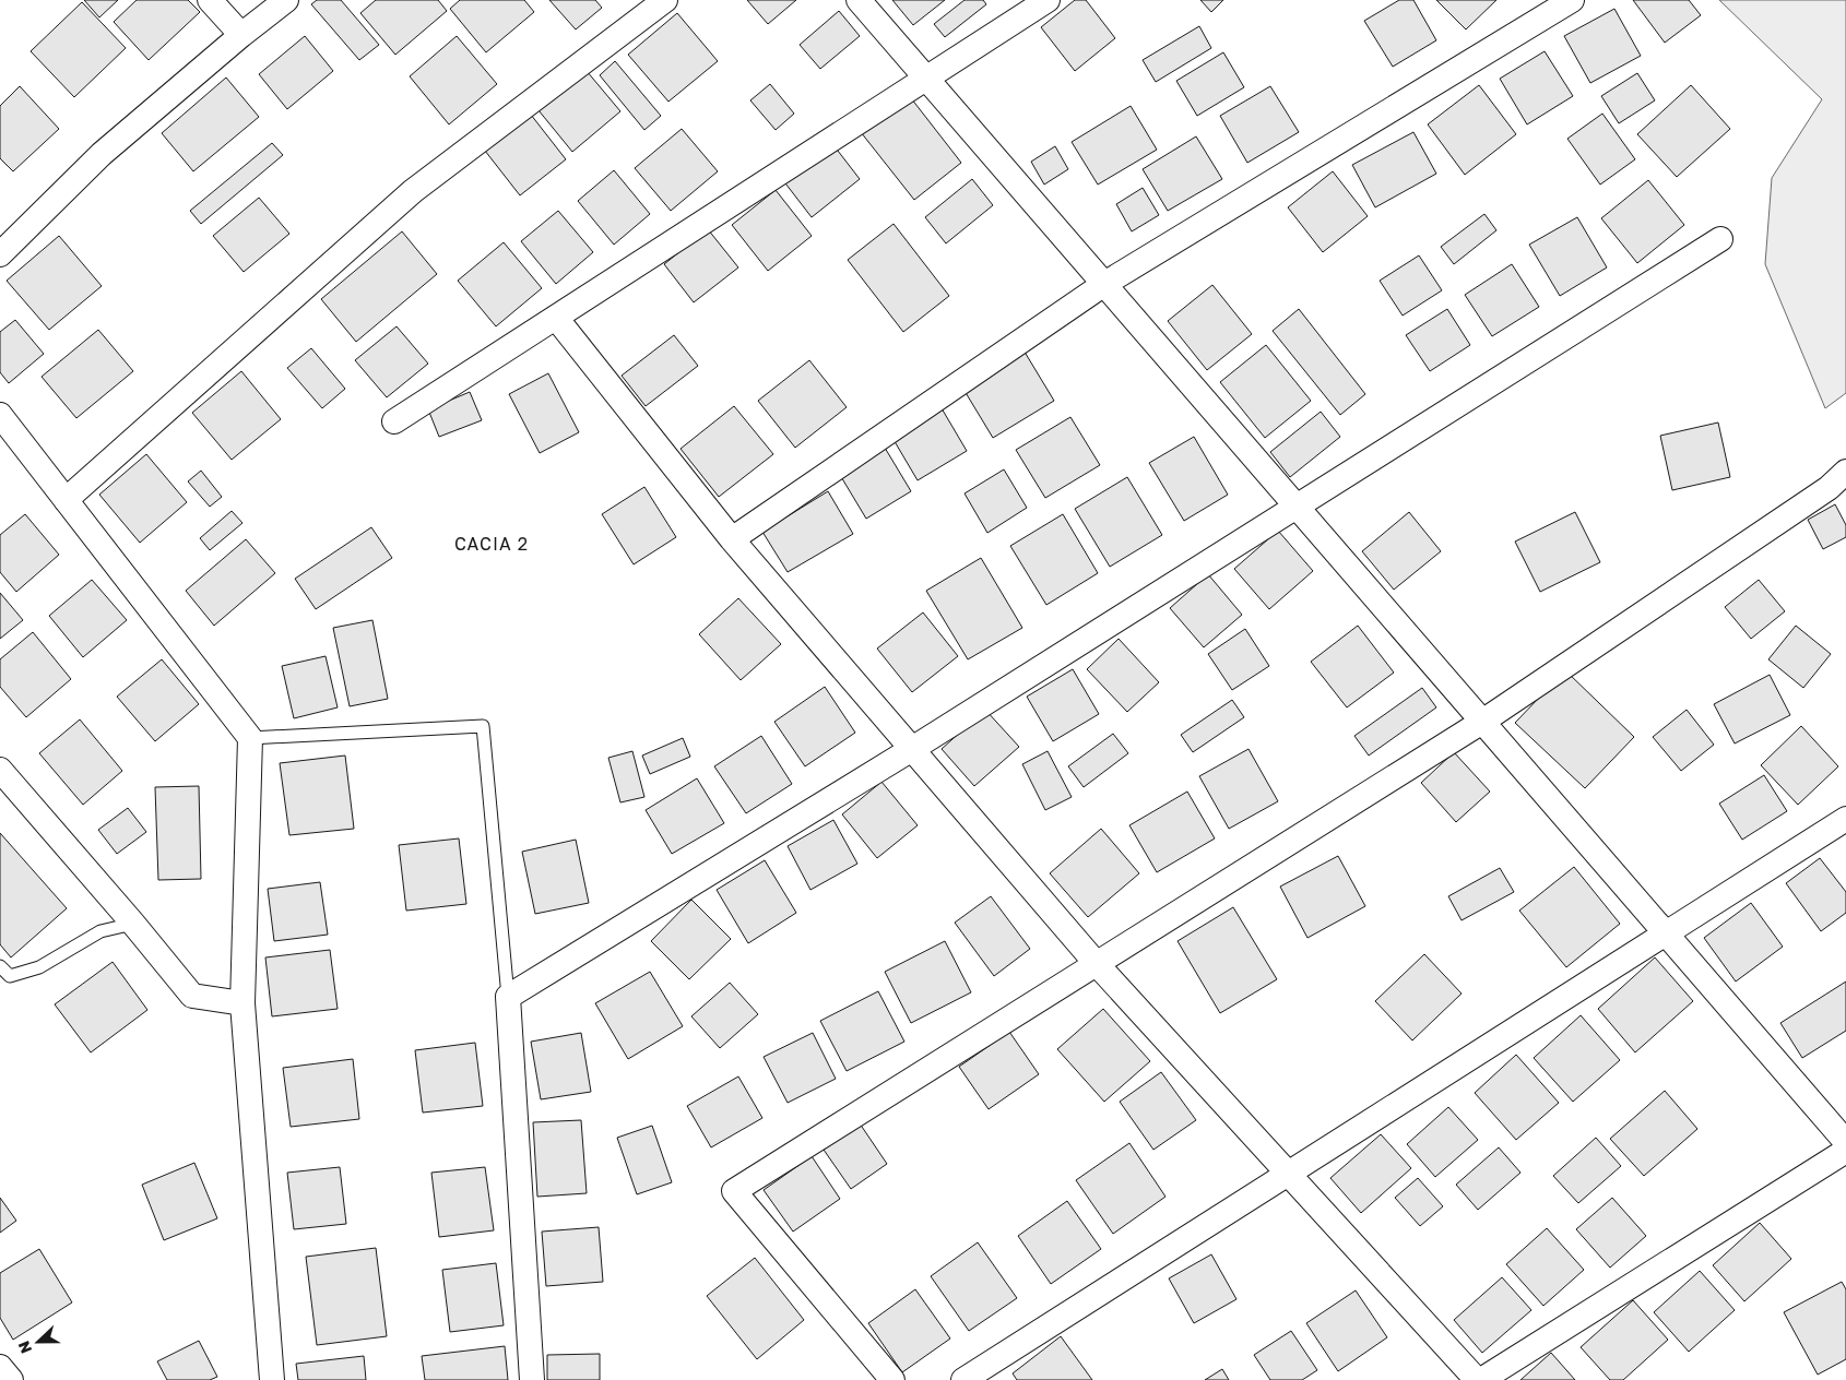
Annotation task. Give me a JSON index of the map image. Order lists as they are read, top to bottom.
{
  "districts": ["CACIA 2"],
  "north": "left"
}
